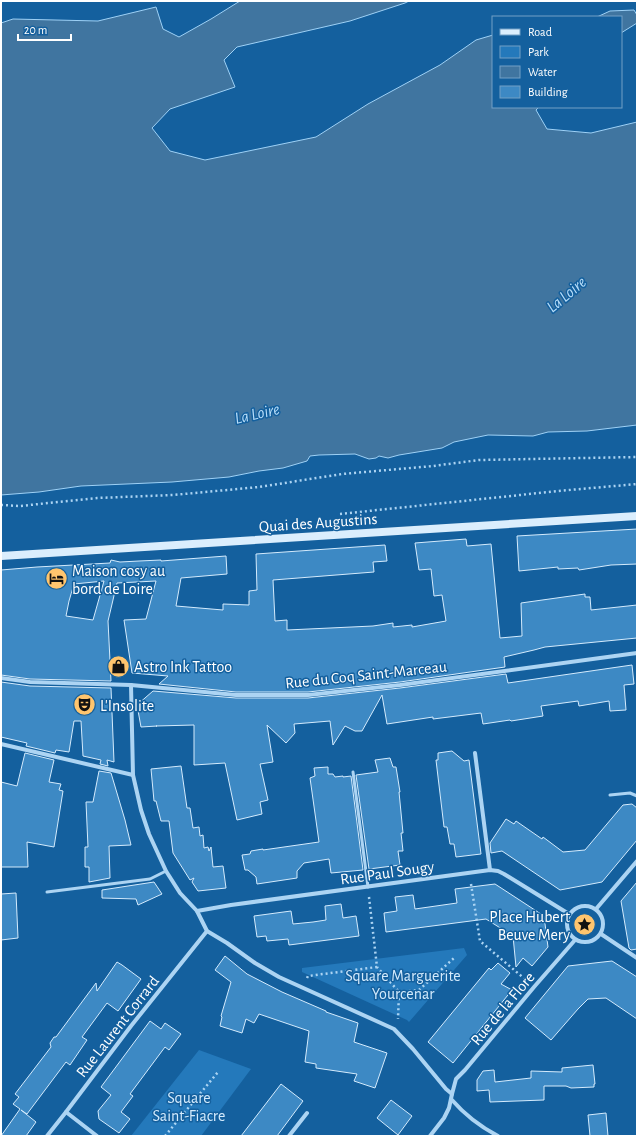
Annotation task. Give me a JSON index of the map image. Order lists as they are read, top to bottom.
{
  "streets": {
    "main road": ["Quai des Augustins"],
    "street": [
      "Rue du Coq Saint-Marceau",
      "Rue Paul Sougy",
      "Rue de la Flore",
      "Rue Laurent Corrard"
    ]
  },
  "crossings": [
    ["Rue Paul Sougy", "Rue de la Flore"]
  ],
  "water": ["La Loire"],
  "parks": ["Square Marguerite Yourcenar", "Square Saint-Fiacre"],
  "places": {
    "hotel": ["Maison cosy au bord de Loire"],
    "shop": ["Astro Ink Tattoo"],
    "theatre": ["L'Insolite"],
    "place": ["Place Hubert Beuve Mery"]
  },
  "legend": [
    "Road",
    "Park",
    "Water",
    "Building"
  ],
  "scale_bar": "20 m"
}
